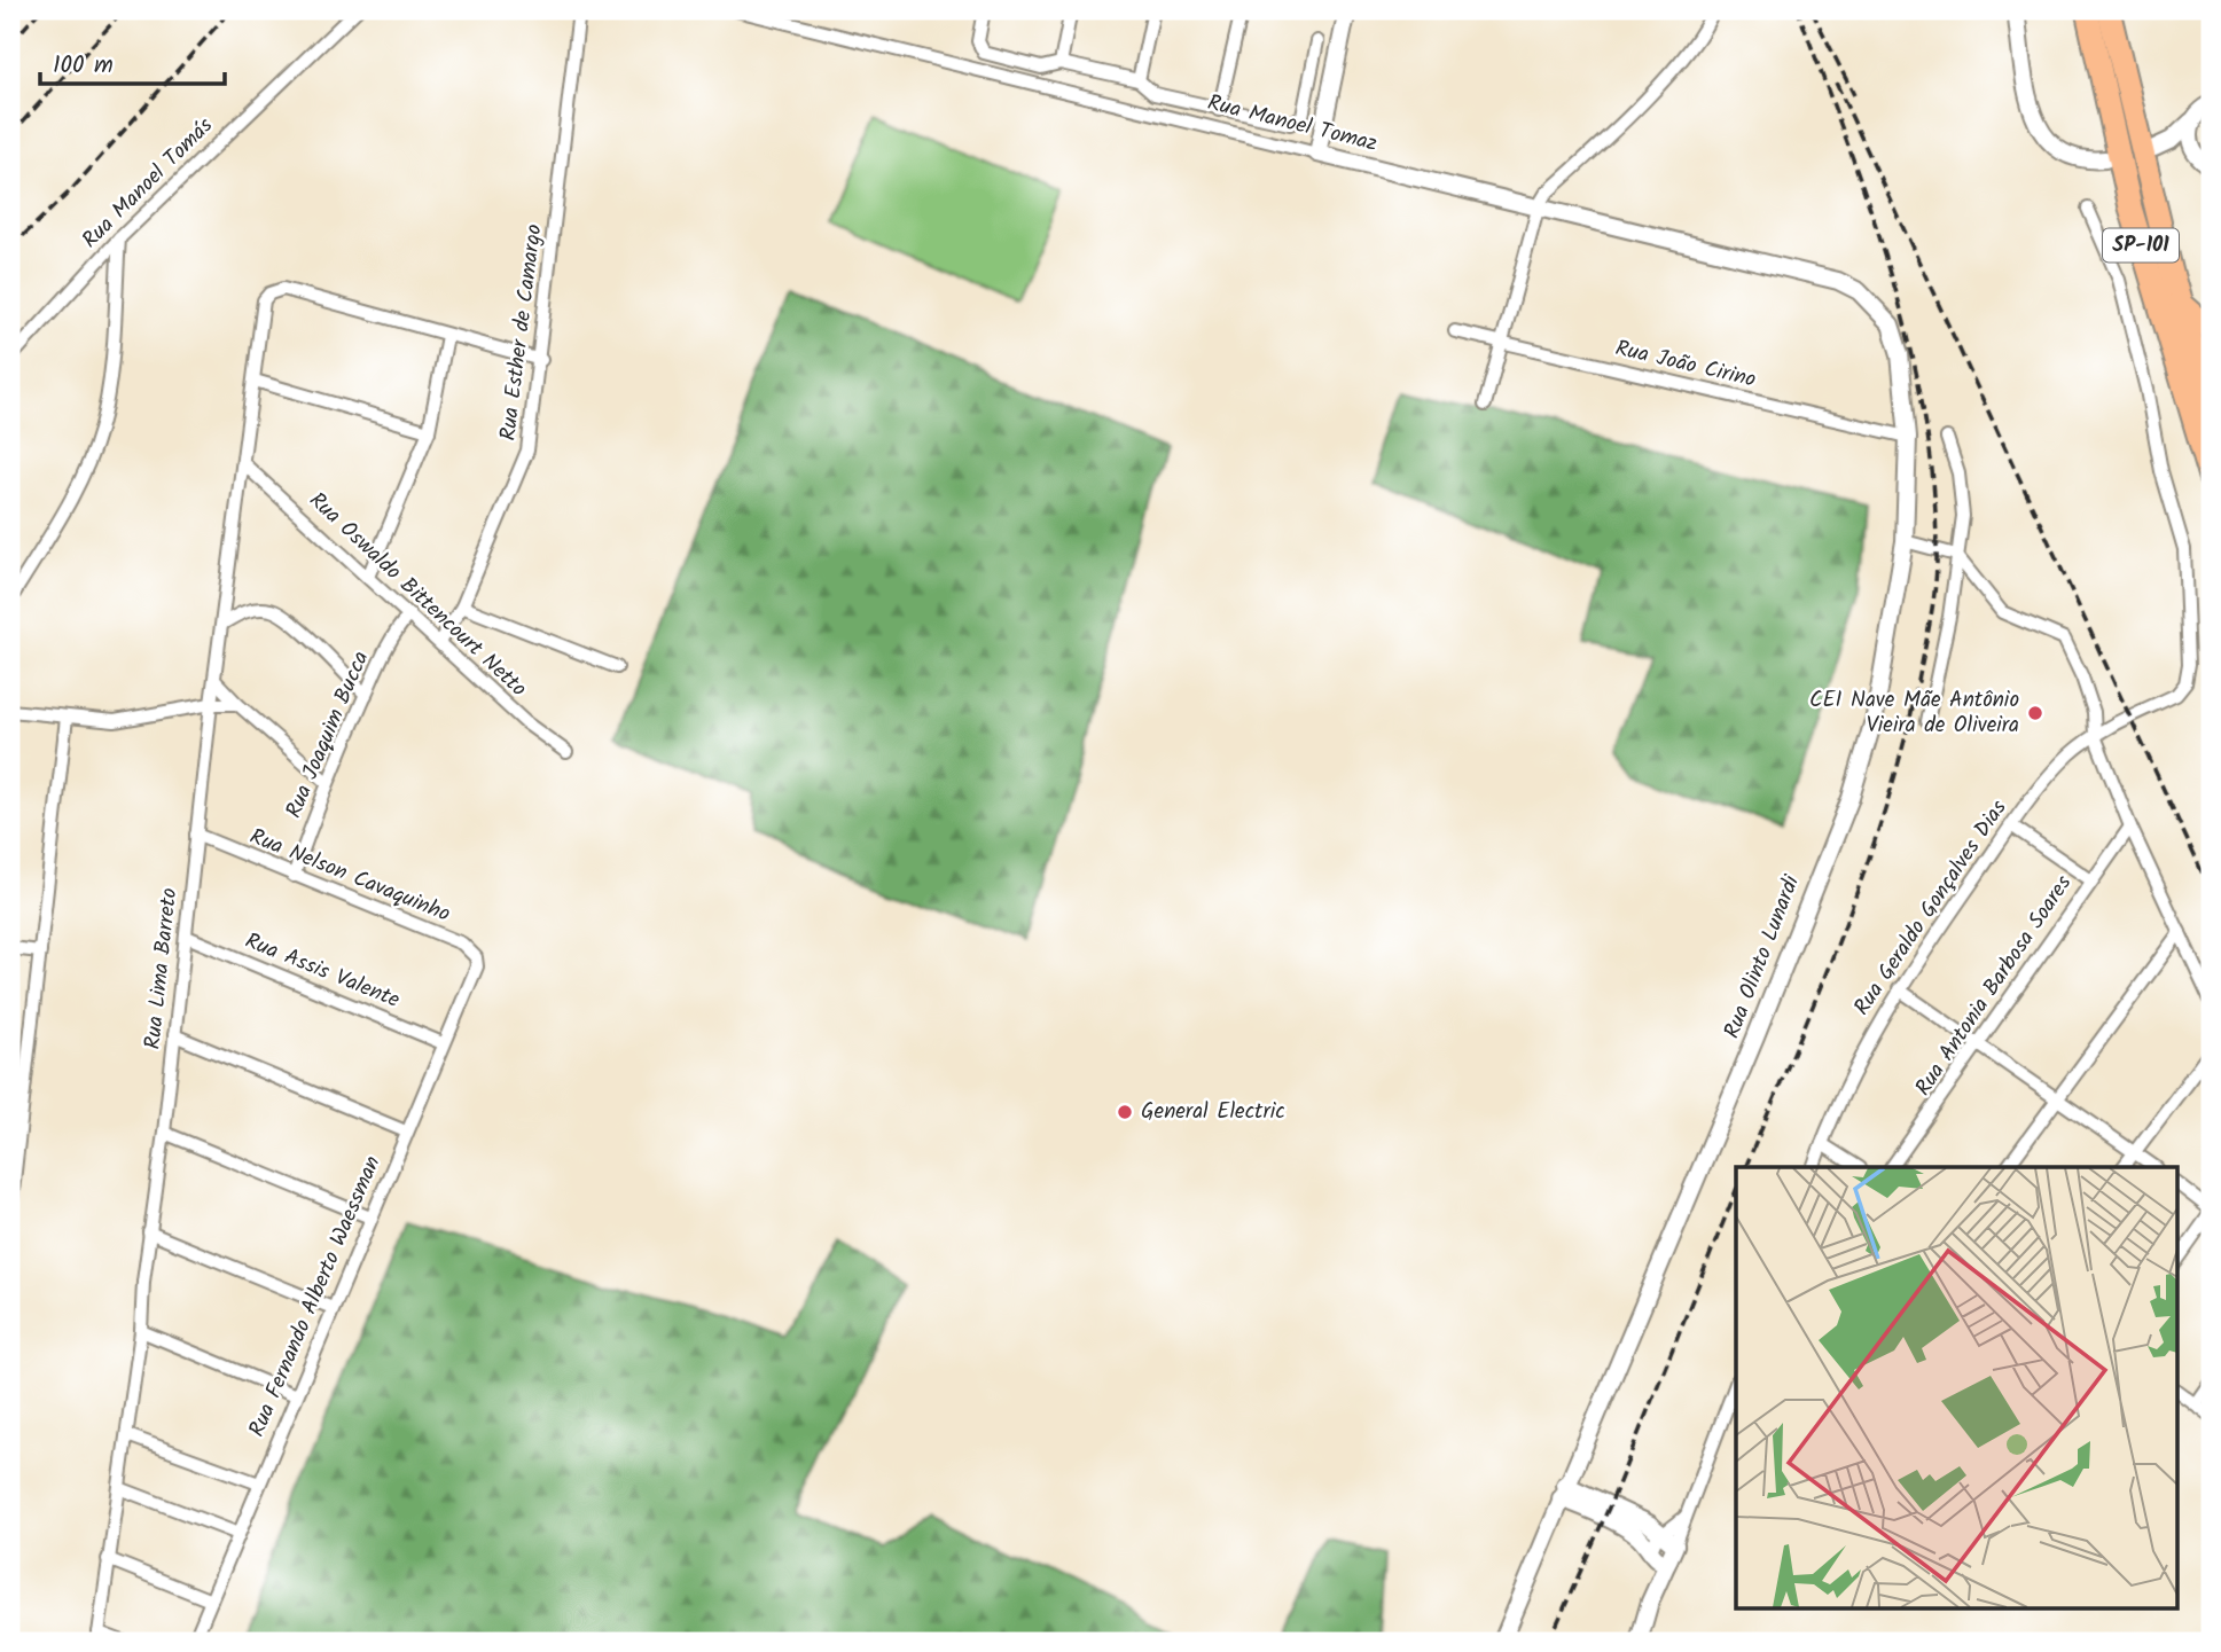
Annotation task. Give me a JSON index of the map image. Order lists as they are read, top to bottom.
{
  "streets": {
    "highway": ["SP-101"],
    "street": [
      "Rua Manoel Tomaz",
      "Rua Manoel Tomás",
      "Rua Esther de Camargo",
      "Rua João Cirino",
      "Rua Oswaldo Bittencourt Netto",
      "Rua Joaquim Bucca",
      "Rua Nelson Cavaquinho",
      "Rua Geraldo Gonçalves Dias",
      "Rua Olinto Lunardi",
      "Rua Lima Barreto",
      "Rua Assis Valente",
      "Rua Antonia Barbosa Soares",
      "Rua Fernando Alberto Waessman"
    ]
  },
  "crossings": [
    ["Rua Manoel Tomaz", "Rua Olinto Lunardi"],
    ["Rua Esther de Camargo", "Rua Oswaldo Bittencourt Netto"],
    ["Rua João Cirino", "Rua Olinto Lunardi"],
    ["Rua Oswaldo Bittencourt Netto", "Rua Joaquim Bucca"],
    ["Rua Oswaldo Bittencourt Netto", "Rua Lima Barreto"],
    ["Rua Joaquim Bucca", "Rua Nelson Cavaquinho"],
    ["Rua Nelson Cavaquinho", "Rua Lima Barreto"],
    ["Rua Nelson Cavaquinho", "Rua Fernando Alberto Waessman"],
    ["Rua Lima Barreto", "Rua Assis Valente"],
    ["Rua Assis Valente", "Rua Fernando Alberto Waessman"]
  ],
  "places": ["CEI Nave Mãe Antônio Vieira de Oliveira", "General Electric"],
  "scale_bar": "100 m"
}
